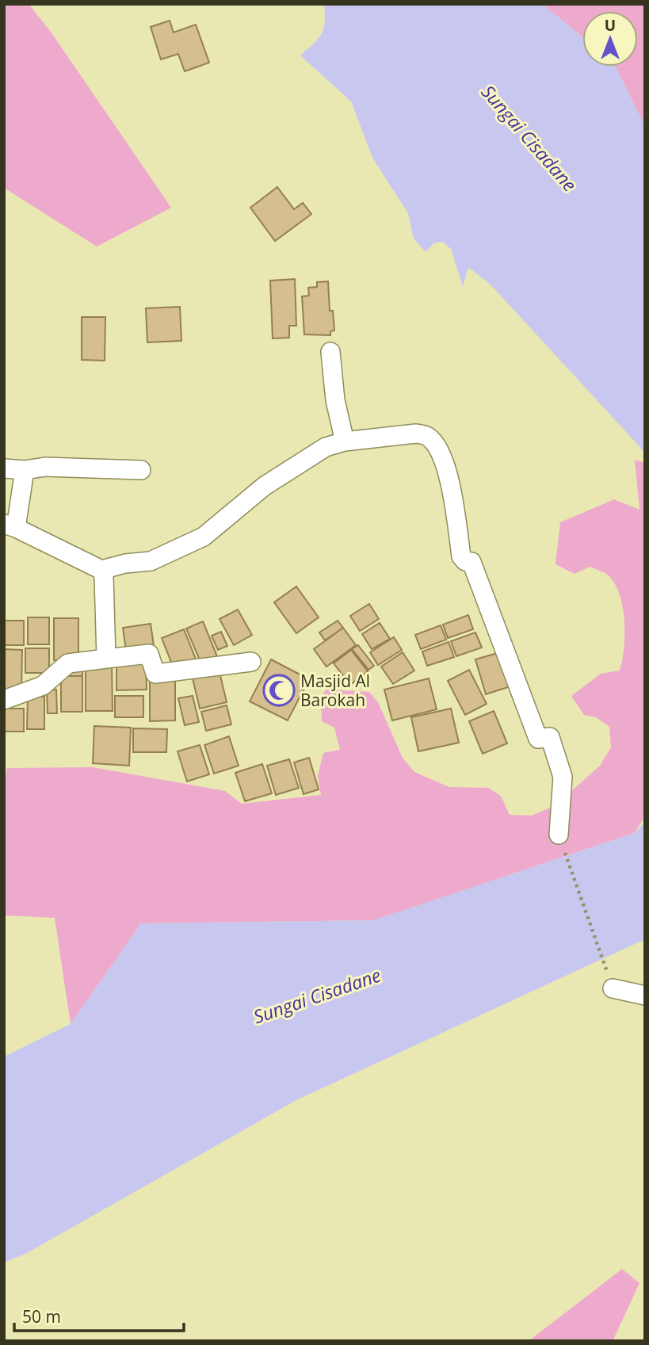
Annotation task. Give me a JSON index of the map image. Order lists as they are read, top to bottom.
{
  "water": ["Sungai Cisadane"],
  "places": {
    "mosque": ["Masjid Al Barokah"]
  },
  "scale_bar": "50 m",
  "north": "top"
}
